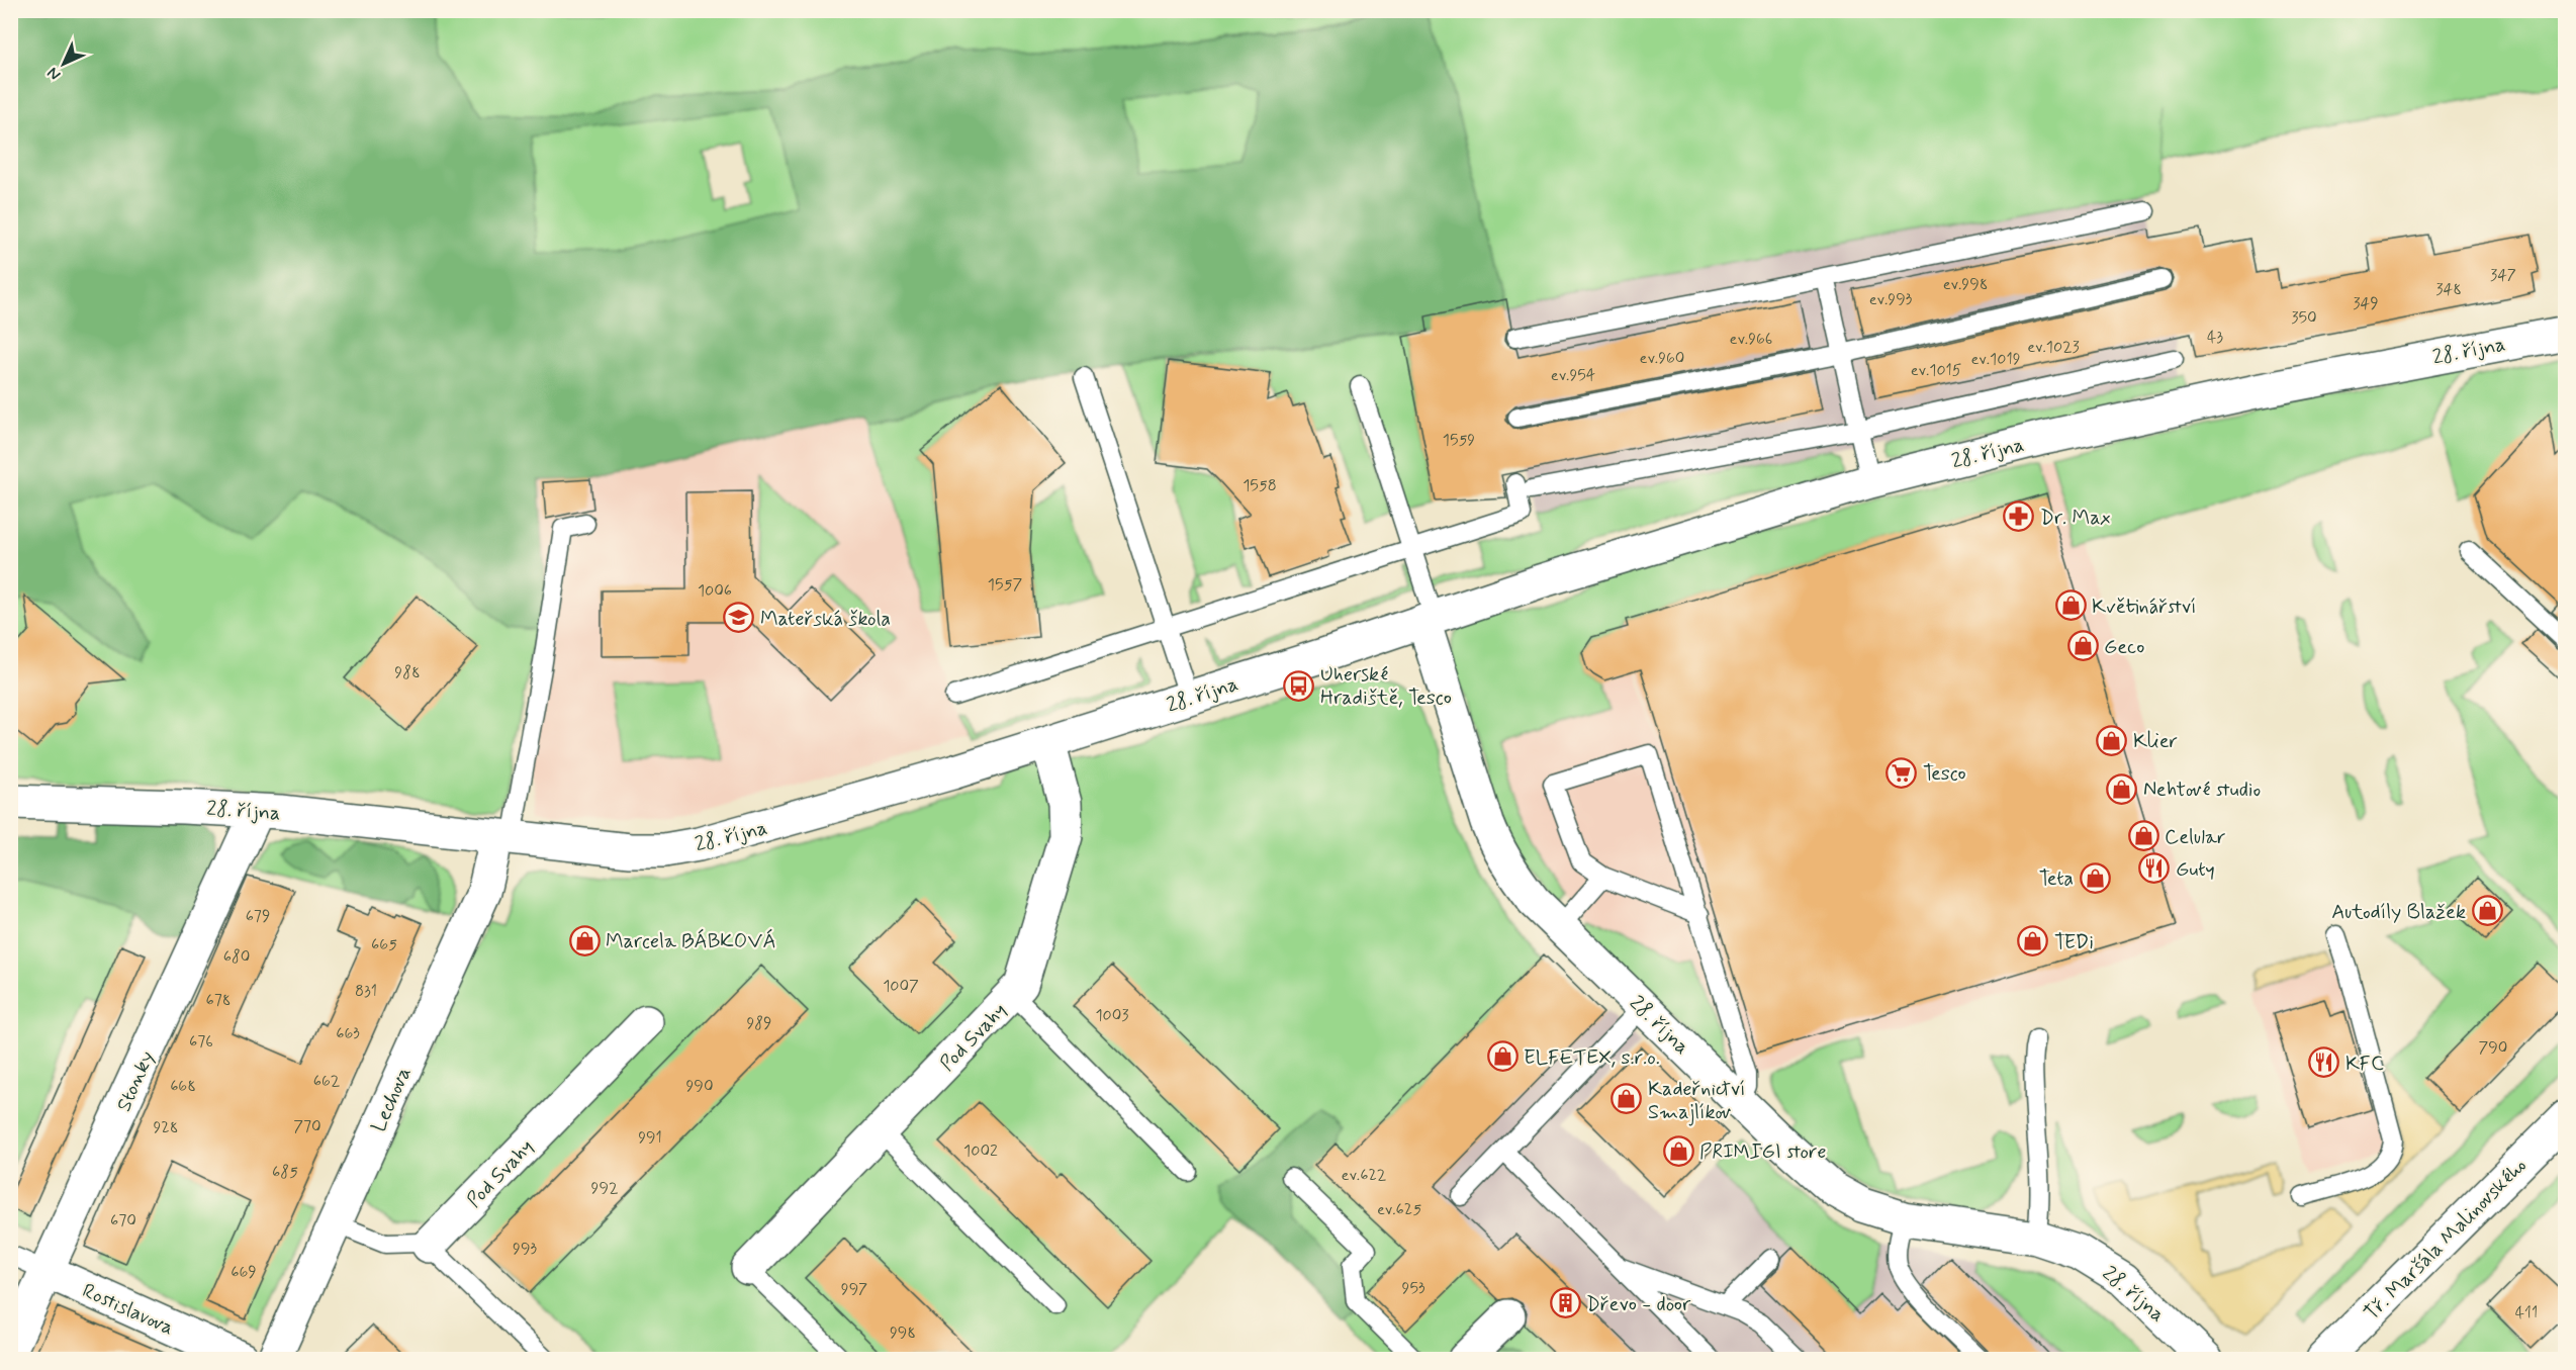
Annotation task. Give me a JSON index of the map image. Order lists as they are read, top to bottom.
{
  "streets": {
    "street": [
      "28. října",
      "Pod Svahy",
      "Stonky",
      "Lechova",
      "Tř. Maršála Malinovského",
      "Rostislavova"
    ]
  },
  "crossings": [
    ["28. října", "Pod Svahy"],
    ["28. října", "Stonky"],
    ["28. října", "Lechova"],
    ["Stonky", "Rostislavova"]
  ],
  "places": {
    "pharmacy": ["Dr. Max"],
    "shop": [
      "Květinářství",
      "Geco",
      "Klier",
      "Nehtové studio",
      "Celular",
      "Teta",
      "Autodíly Blažek",
      "Marcela BÁBKOVÁ",
      "TEDi",
      "ELFETEX, s.r.o.",
      "Kadeřnictví Smajlíkov",
      "PRIMIGI store"
    ],
    "school or university": ["Mateřská škola"],
    "bus stop": ["Uherské Hradiště, Tesco"],
    "supermarket": ["Tesco"],
    "restaurant": ["Guty", "KFC"],
    "building": ["Dřevo - door"]
  },
  "house_numbers": [
    "347",
    "ev.998",
    "348",
    "ev.993",
    "349",
    "350",
    "43",
    "ev.966",
    "ev.1023",
    "ev.960",
    "ev.1019",
    "ev.1015",
    "ev.954",
    "1559",
    "1558",
    "1557",
    "1006",
    "988",
    "679",
    "665",
    "680",
    "1007",
    "831",
    "678",
    "1003",
    "989",
    "663",
    "676",
    "790",
    "662",
    "668",
    "990",
    "770",
    "928",
    "991",
    "1002",
    "685",
    "ev.622",
    "992",
    "ev.625",
    "670",
    "993",
    "669",
    "953",
    "997",
    "411",
    "998"
  ],
  "north": "bottom left"
}
